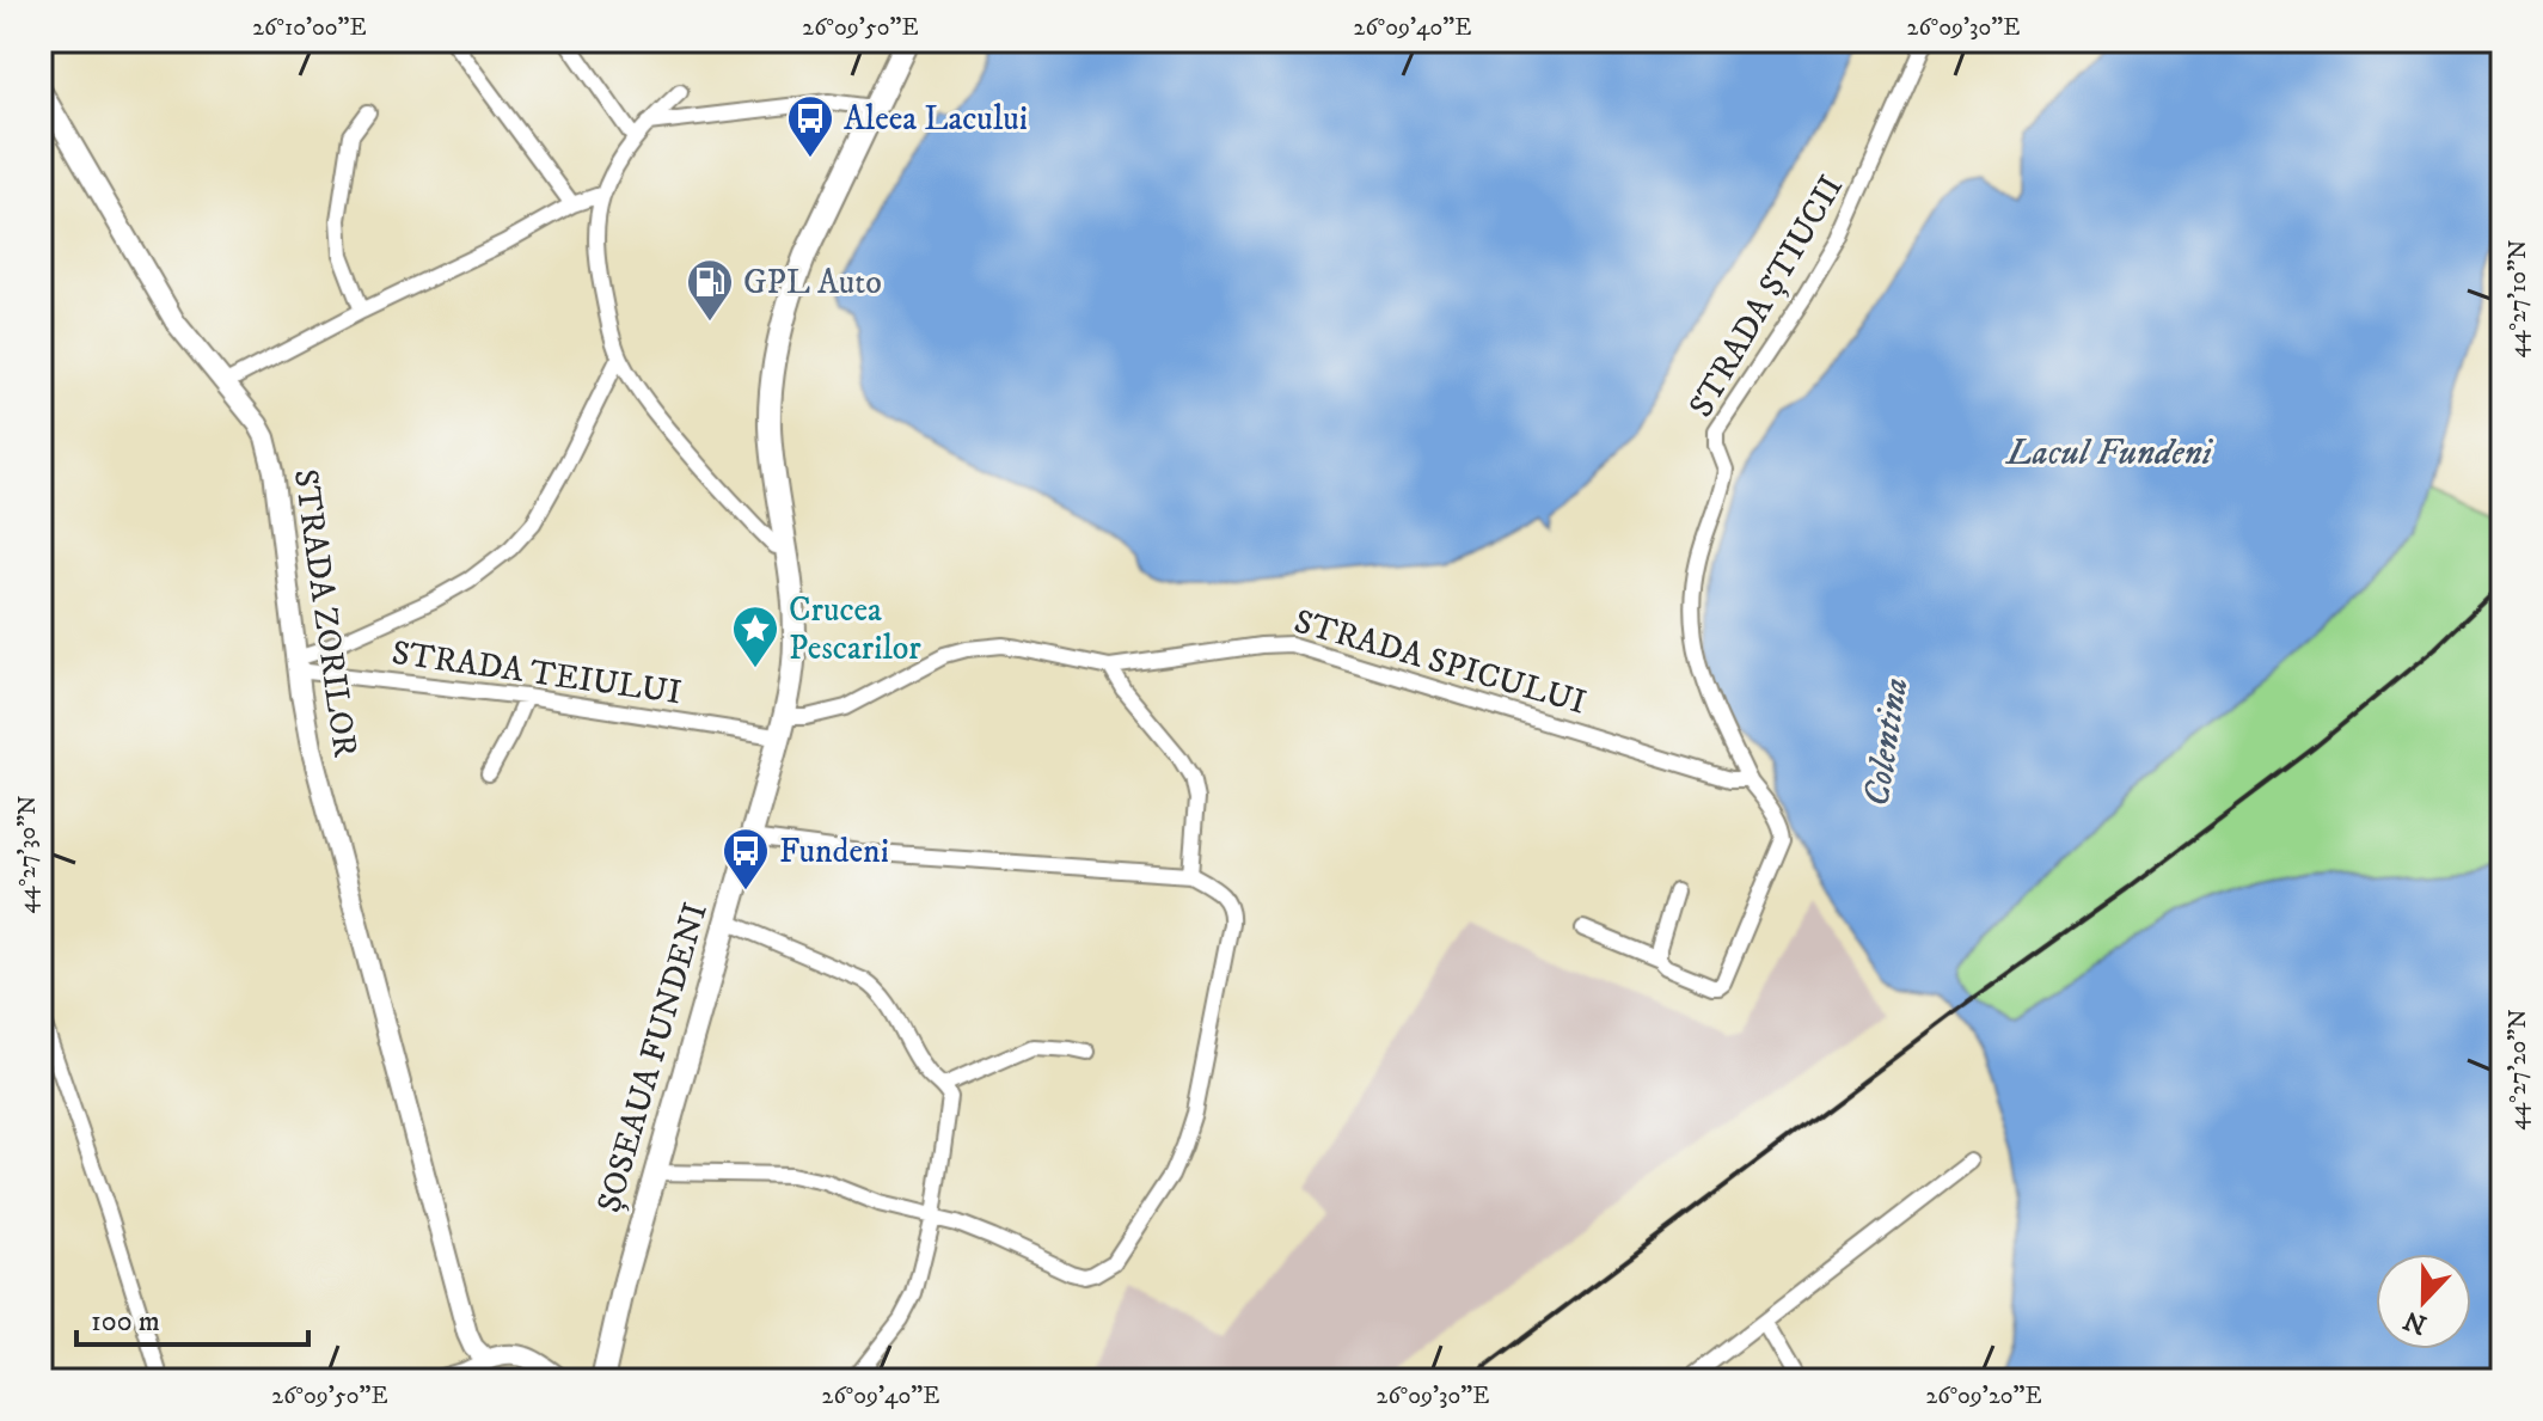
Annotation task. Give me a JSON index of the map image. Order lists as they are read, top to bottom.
{
  "streets": {
    "main road": ["ȘOSEAUA FUNDENI"],
    "street": [
      "STRADA ȘTIUCII",
      "STRADA ZORILOR",
      "STRADA SPICULUI",
      "STRADA TEIULUI"
    ]
  },
  "crossings": [
    ["STRADA ȘTIUCII", "STRADA SPICULUI"],
    ["STRADA ZORILOR", "STRADA TEIULUI"],
    ["STRADA SPICULUI", "ȘOSEAUA FUNDENI"],
    ["STRADA TEIULUI", "ȘOSEAUA FUNDENI"]
  ],
  "water": ["Lacul Fundeni", "Colentina"],
  "places": {
    "bus stop": ["Aleea Lacului", "Fundeni"],
    "fuel station": ["GPL Auto"],
    "place": ["Crucea Pescarilor"]
  },
  "scale_bar": "100 m",
  "north": "bottom",
  "coordinates": [
    "26°10'00\"E",
    "26°09'50\"E",
    "26°09'40\"E",
    "26°09'30\"E",
    "44°27'10\"N",
    "44°27'30\"N",
    "44°27'20\"N",
    "26°09'20\"E"
  ]
}
